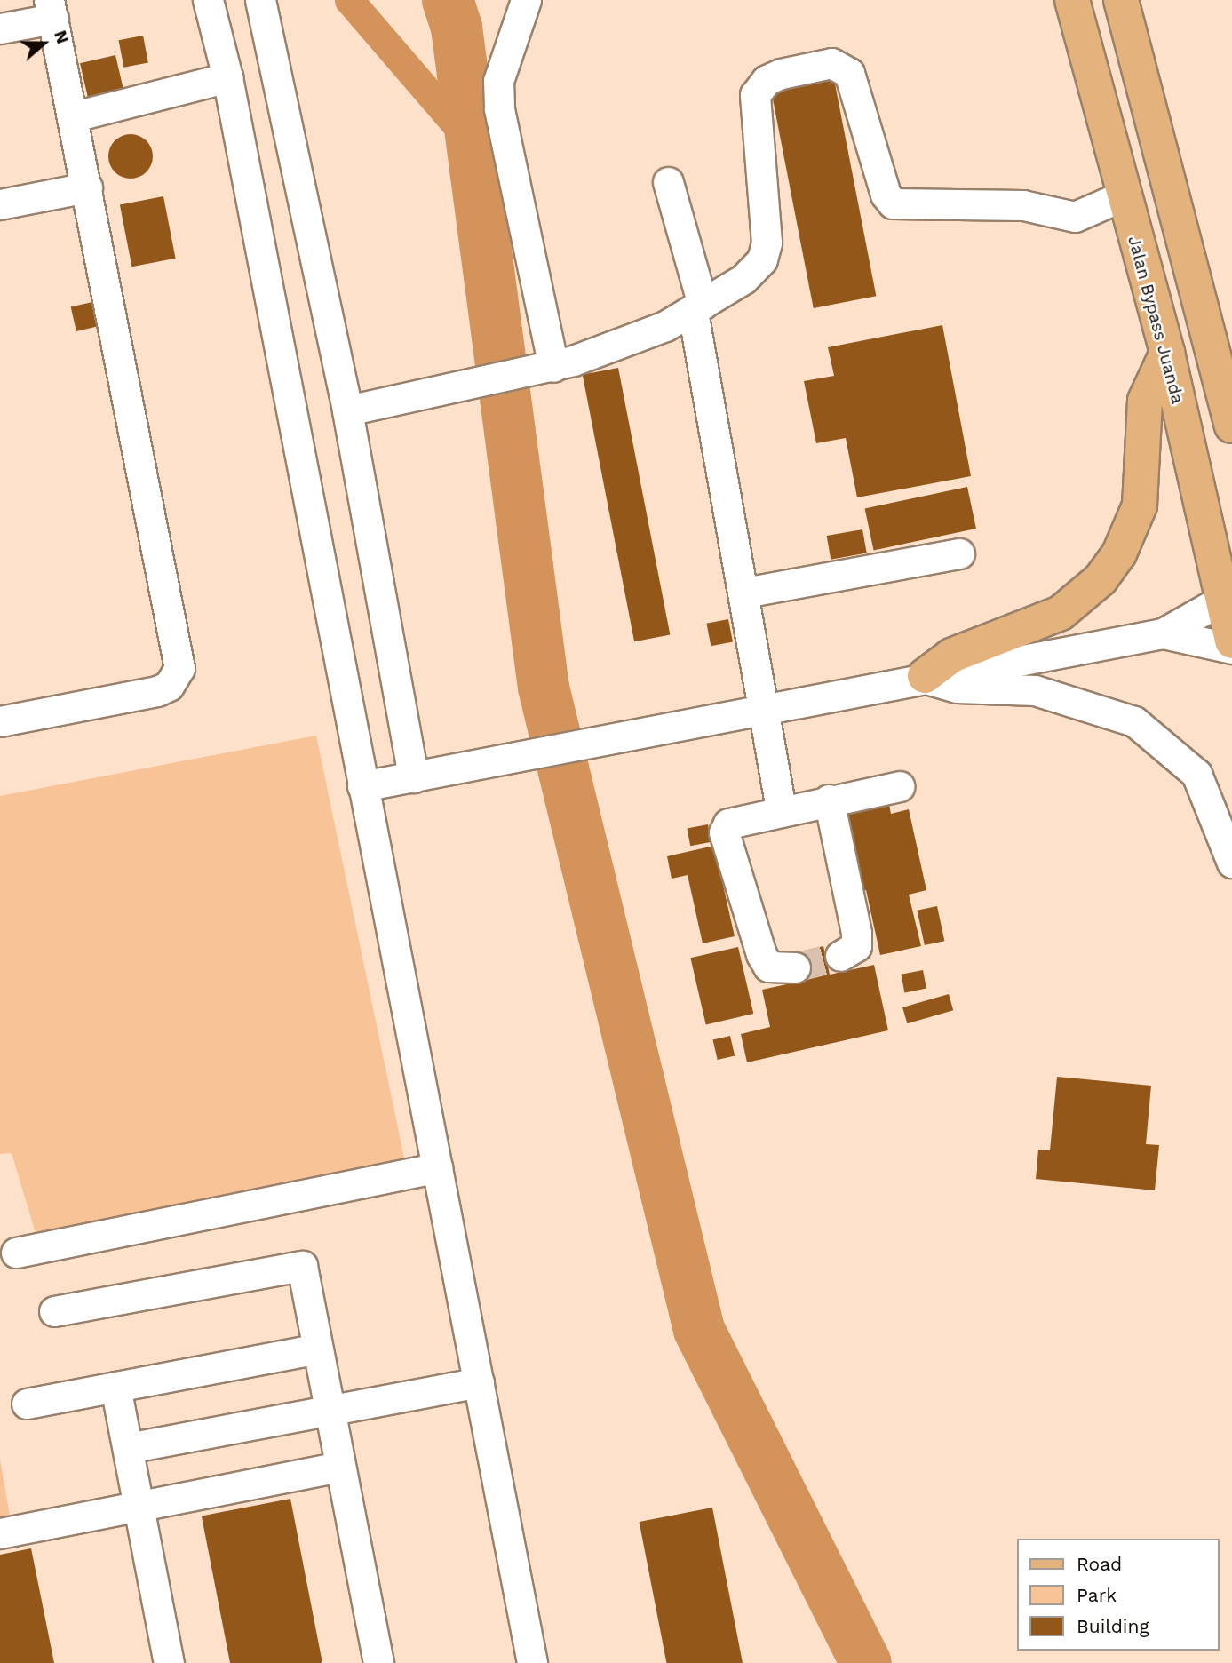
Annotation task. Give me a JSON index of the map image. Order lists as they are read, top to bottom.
{
  "streets": {
    "main road": ["Jalan Bypass Juanda"]
  },
  "legend": ["Road", "Park", "Building"],
  "north": "right"
}
